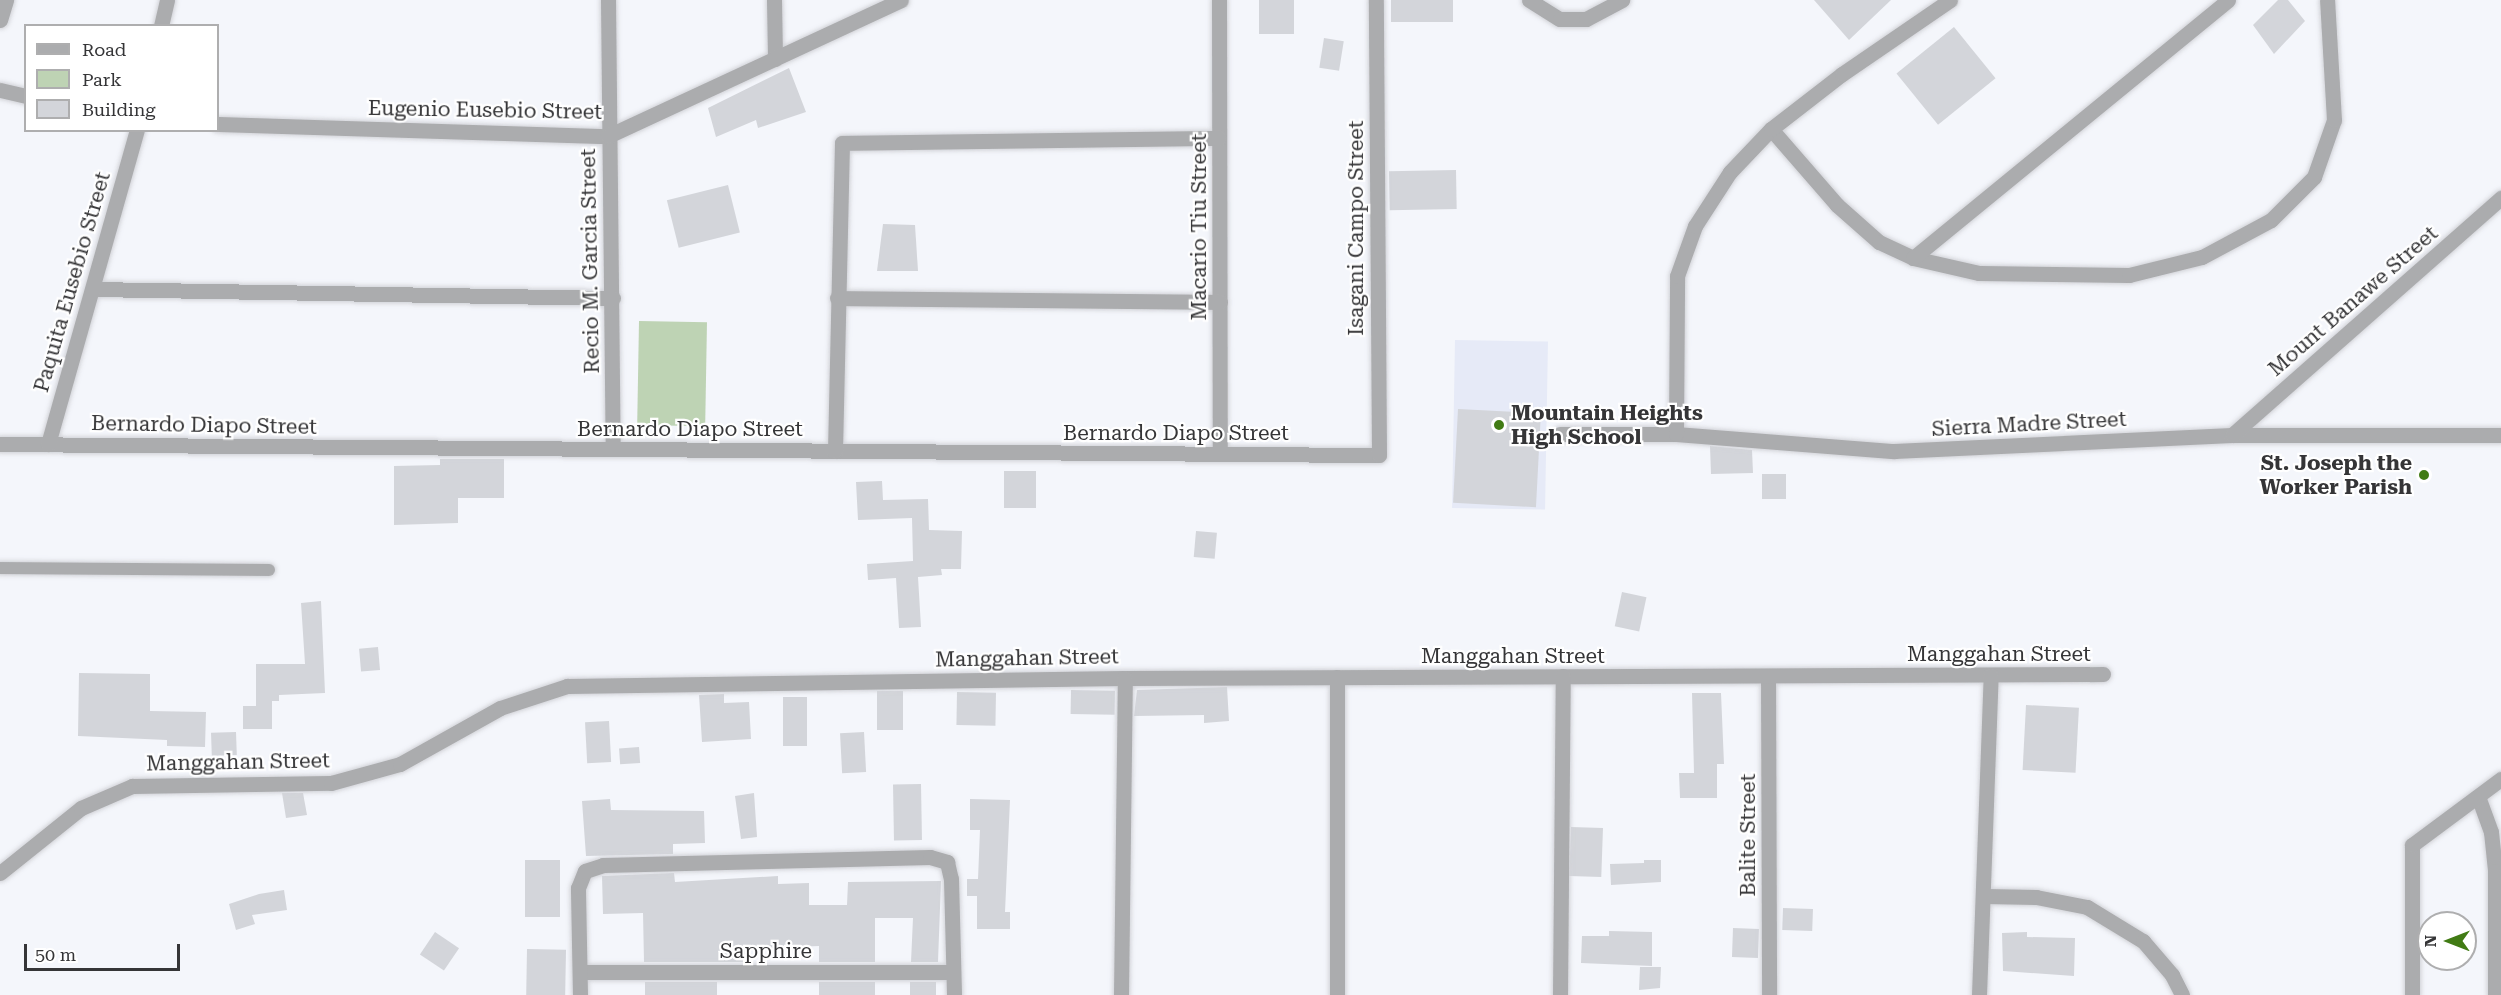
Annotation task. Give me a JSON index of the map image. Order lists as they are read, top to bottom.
{
  "streets": {
    "street": [
      "Eugenio Eusebio Street",
      "Macario Tiu Street",
      "Isagani Campo Street",
      "Recio M. Garcia Street",
      "Paquita Eusebio Street",
      "Mount Banawe Street",
      "Sierra Madre Street",
      "Bernardo Diapo Street",
      "Manggahan Street",
      "Balite Street",
      "Sapphire"
    ]
  },
  "crossings": [
    ["Eugenio Eusebio Street", "Recio M. Garcia Street"],
    ["Macario Tiu Street", "Bernardo Diapo Street"],
    ["Isagani Campo Street", "Bernardo Diapo Street"],
    ["Recio M. Garcia Street", "Bernardo Diapo Street"],
    ["Paquita Eusebio Street", "Bernardo Diapo Street"],
    ["Mount Banawe Street", "Sierra Madre Street"],
    ["Manggahan Street", "Balite Street"]
  ],
  "places": ["Mountain Heights High School", "St. Joseph the Worker Parish"],
  "legend": ["Road", "Park", "Building"],
  "scale_bar": "50 m",
  "north": "left"
}
